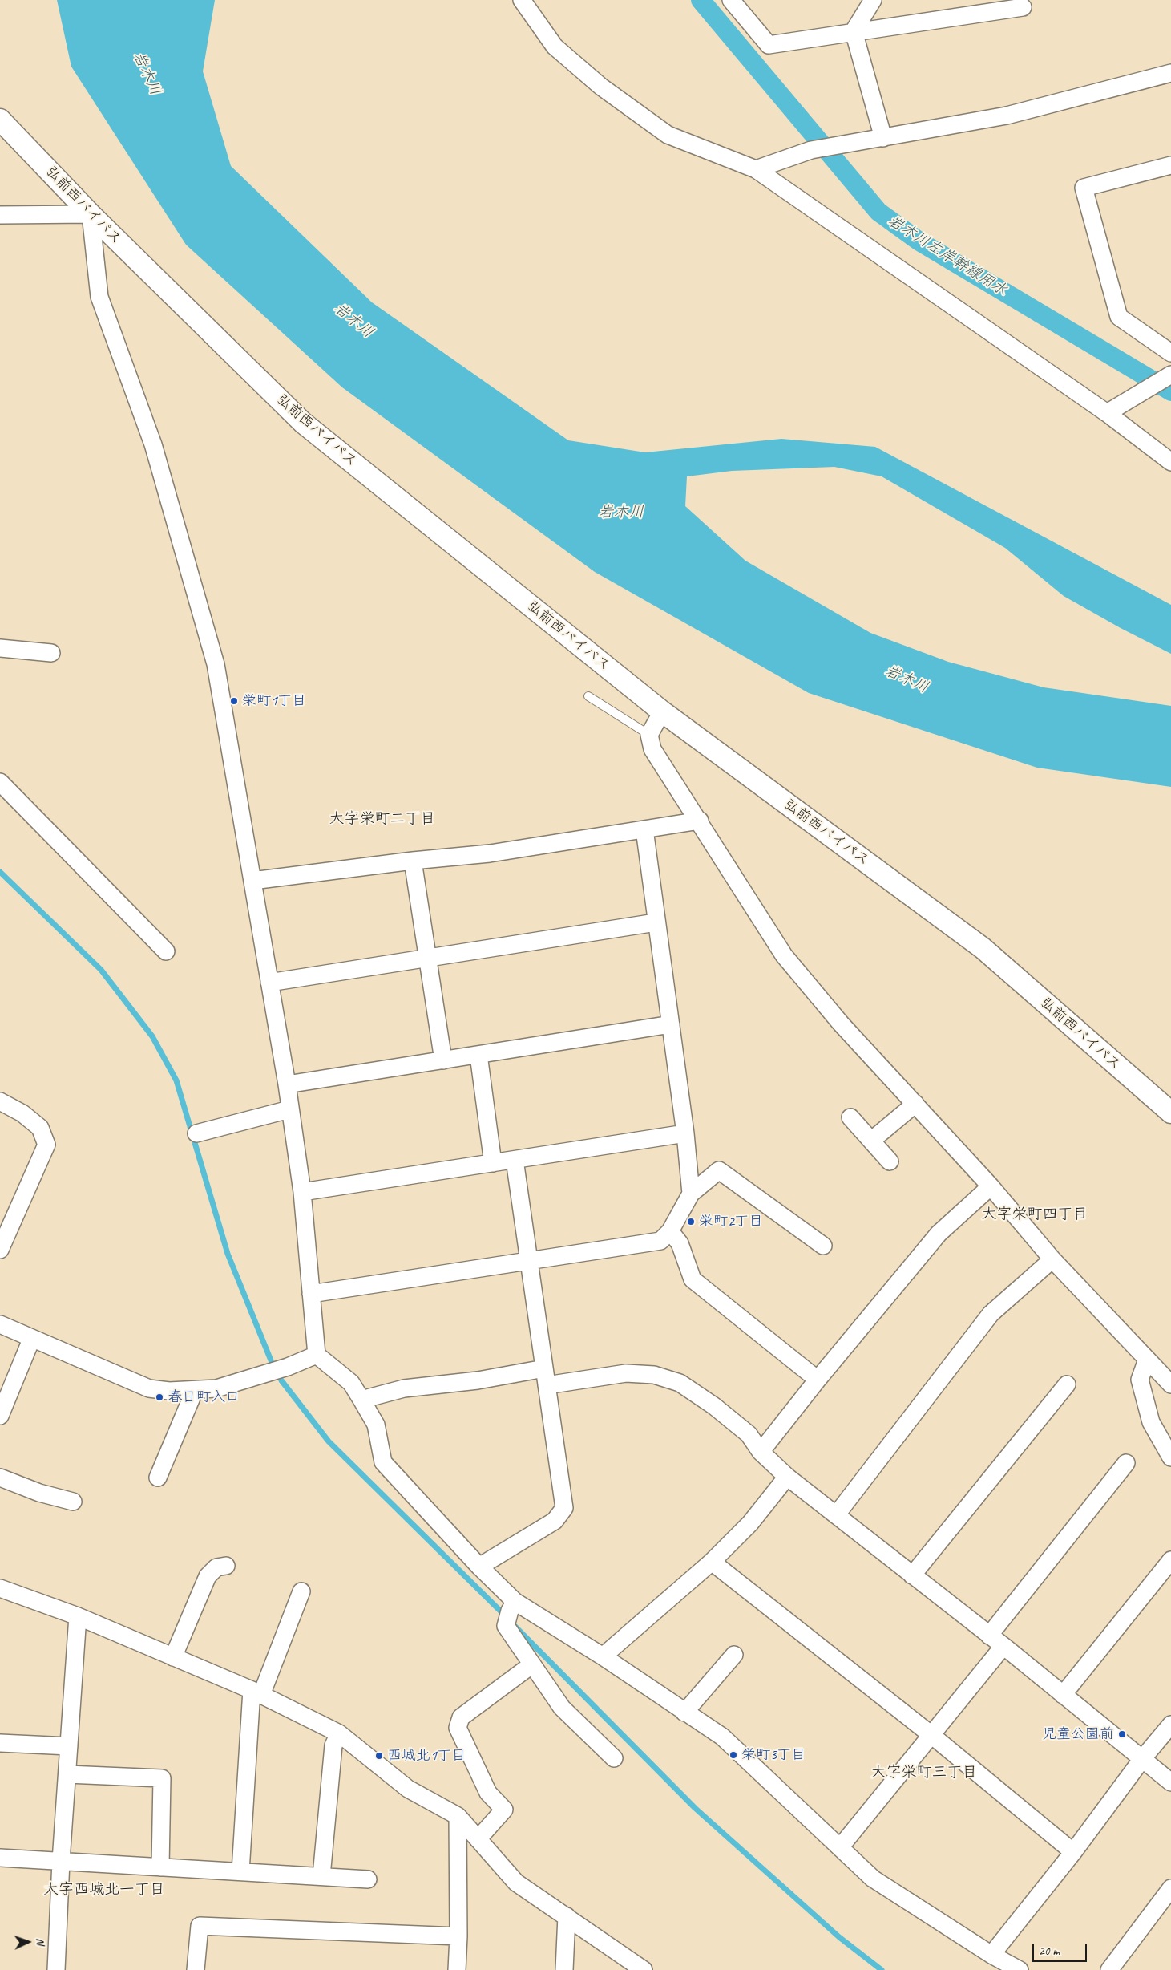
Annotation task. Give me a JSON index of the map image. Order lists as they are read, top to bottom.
{
  "streets": {
    "street": ["弘前西バイパス"]
  },
  "districts": [
    "大字栄町二丁目",
    "大字栄町四丁目",
    "大字栄町三丁目",
    "大字西城北一丁目"
  ],
  "water": ["岩木川", "岩木川左岸幹線用水"],
  "places": [
    "栄町1丁目",
    "栄町2丁目",
    "春日町入口",
    "児童公園前",
    "栄町3丁目",
    "西城北1丁目"
  ],
  "scale_bar": "20 m",
  "north": "right"
}
